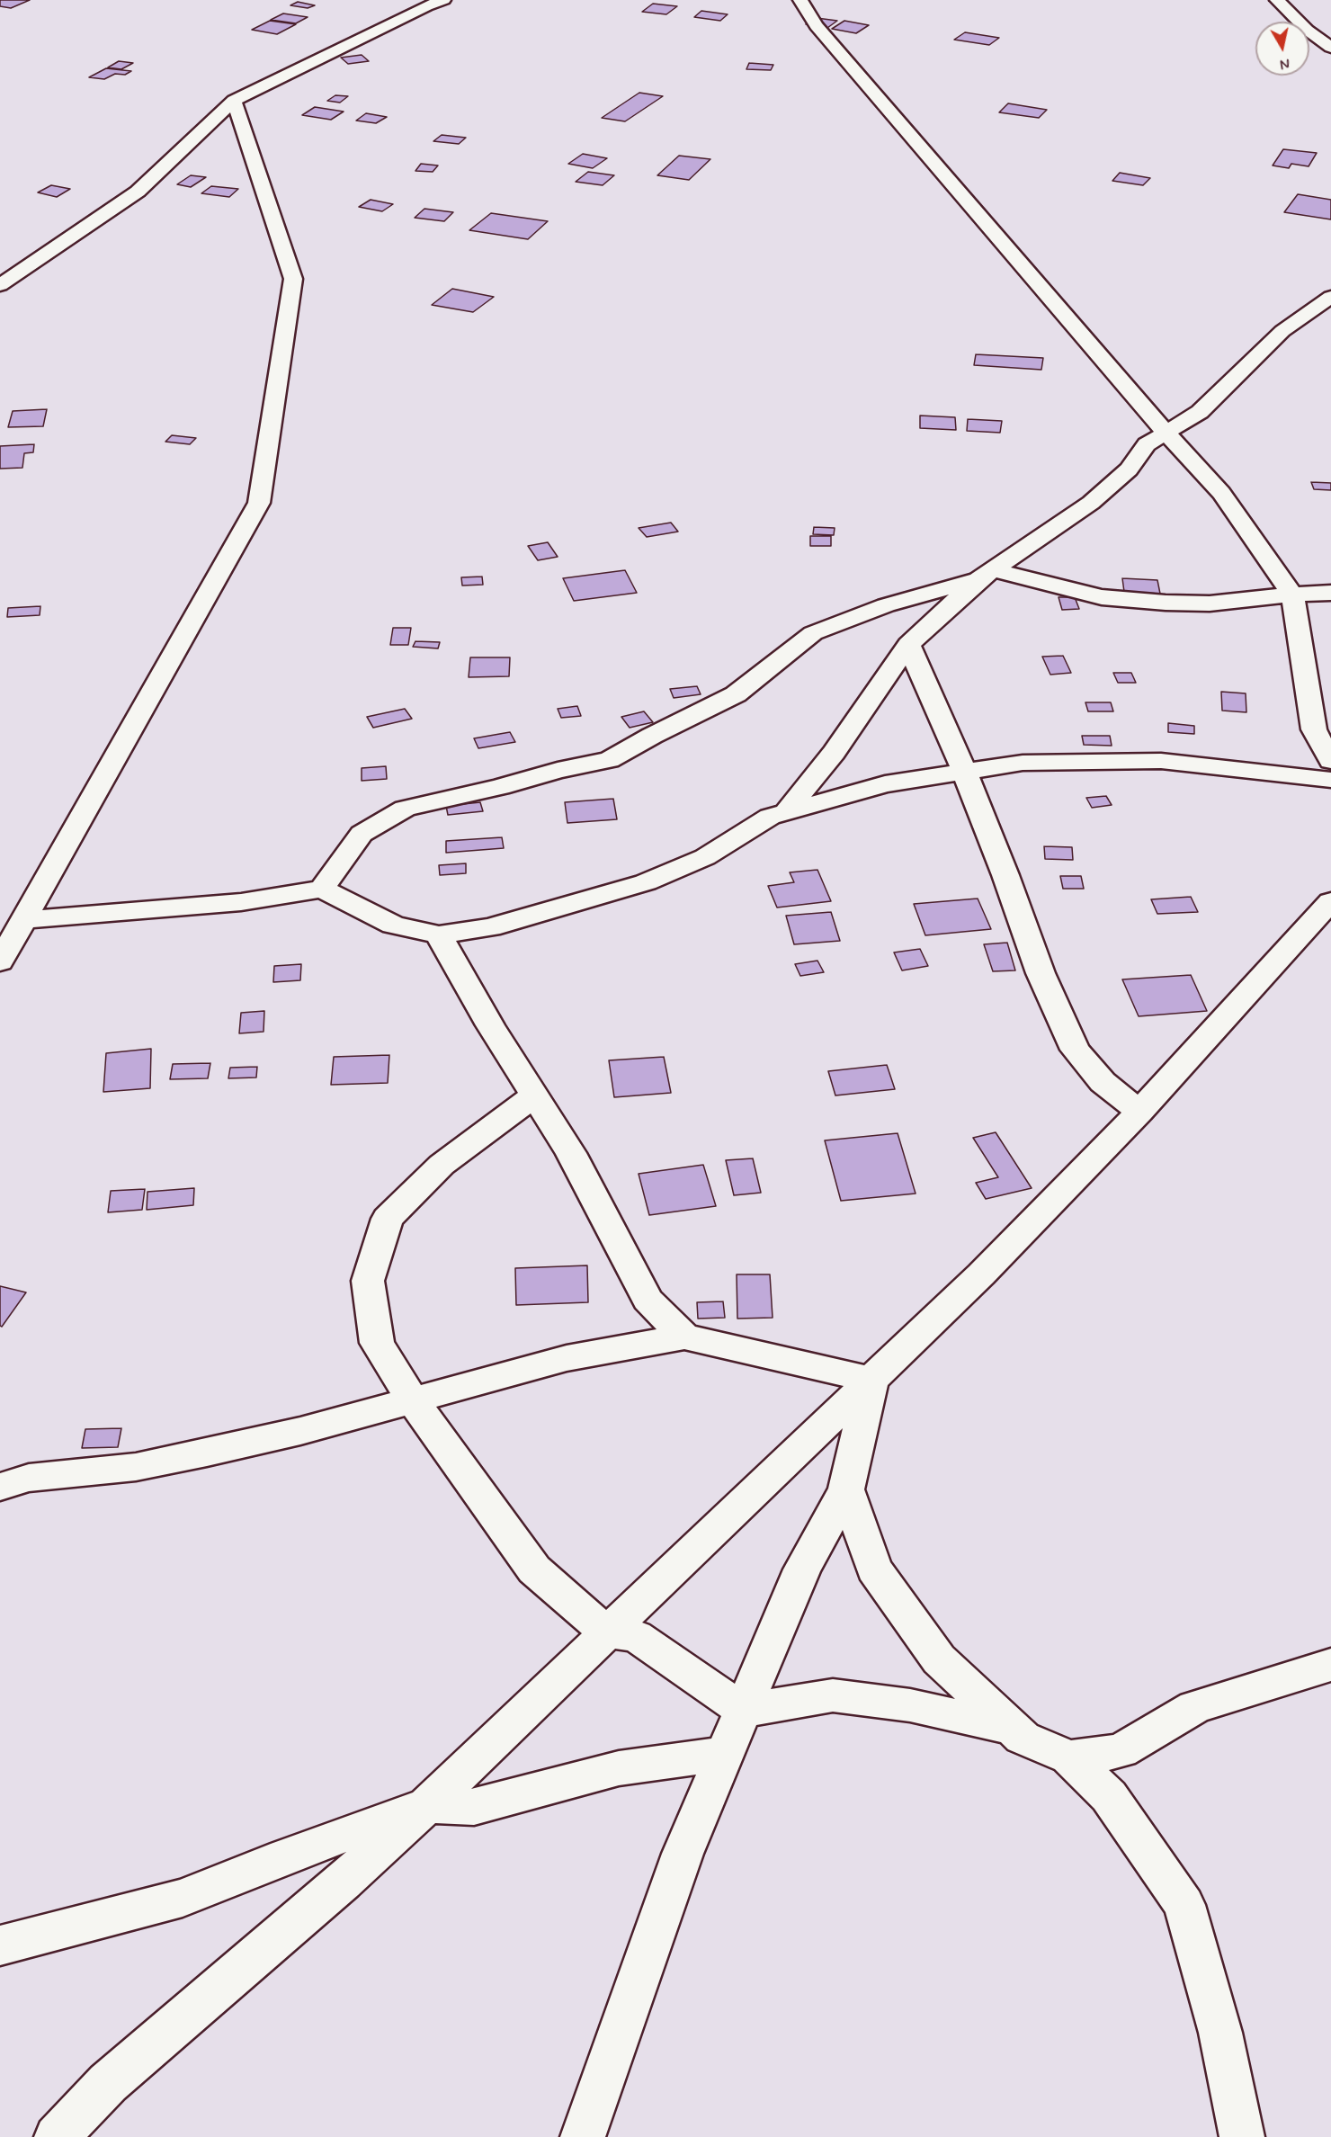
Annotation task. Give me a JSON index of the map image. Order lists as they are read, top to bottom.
{
  "north": "bottom"
}
